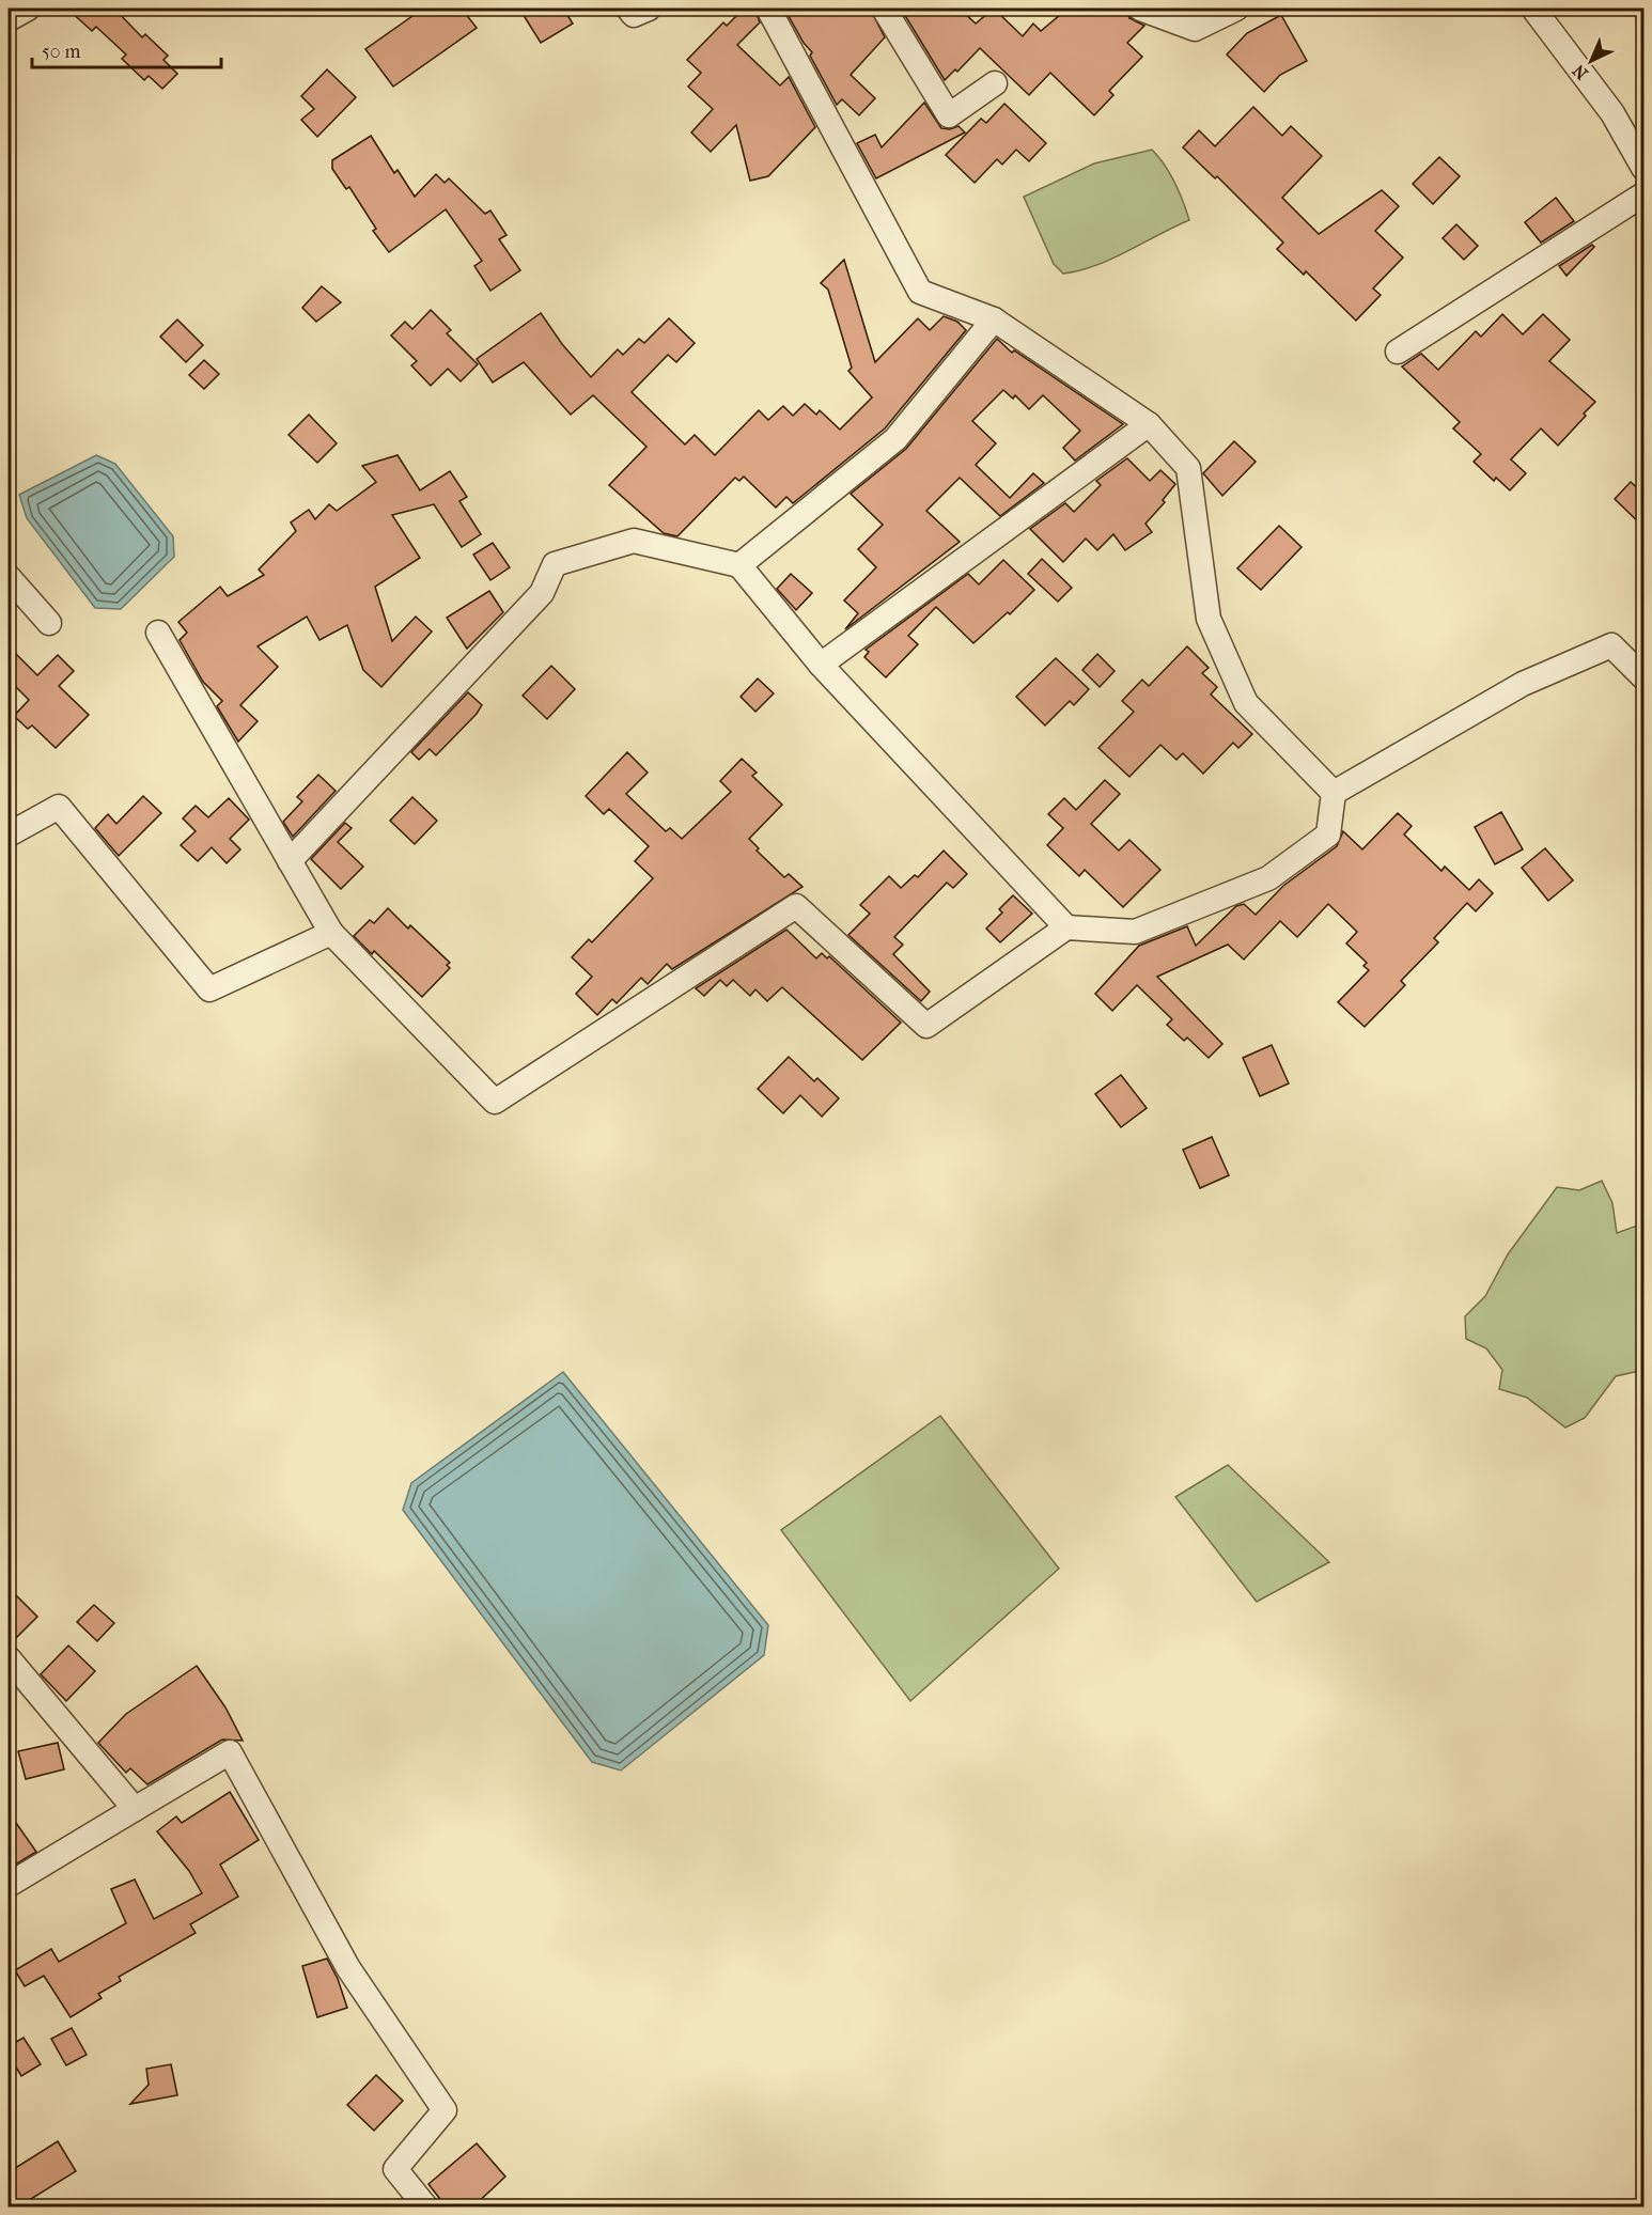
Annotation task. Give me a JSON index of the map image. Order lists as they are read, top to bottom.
{
  "scale_bar": "50 m",
  "north": "bottom left"
}
